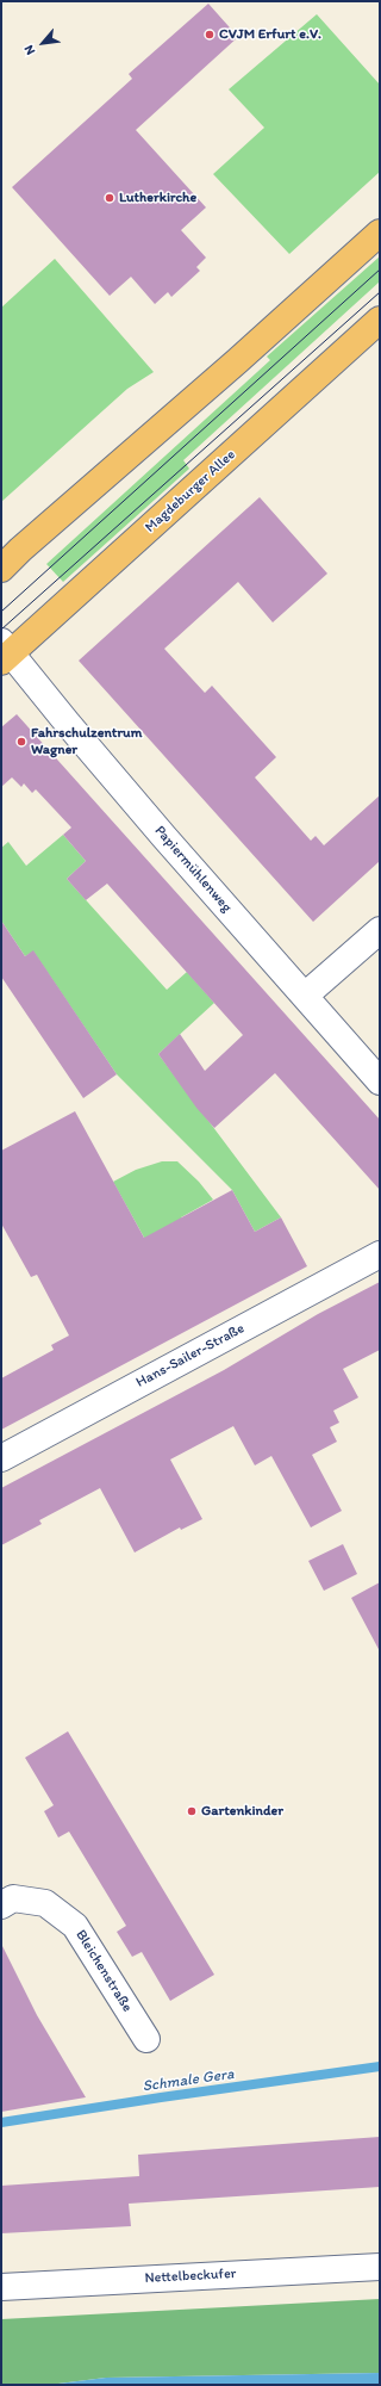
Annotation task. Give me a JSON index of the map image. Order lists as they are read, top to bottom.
{
  "streets": {
    "main road": ["Magdeburger Allee"],
    "street": [
      "Papiermühlenweg",
      "Hans-Sailer-Straße",
      "Bleichenstraße",
      "Nettelbeckufer"
    ]
  },
  "crossings": [
    ["Magdeburger Allee", "Papiermühlenweg"]
  ],
  "water": ["Schmale Gera"],
  "places": [
    "CVJM Erfurt e.V.",
    "Lutherkirche",
    "Fahrschulzentrum Wagner",
    "Gartenkinder"
  ],
  "north": "bottom left"
}
